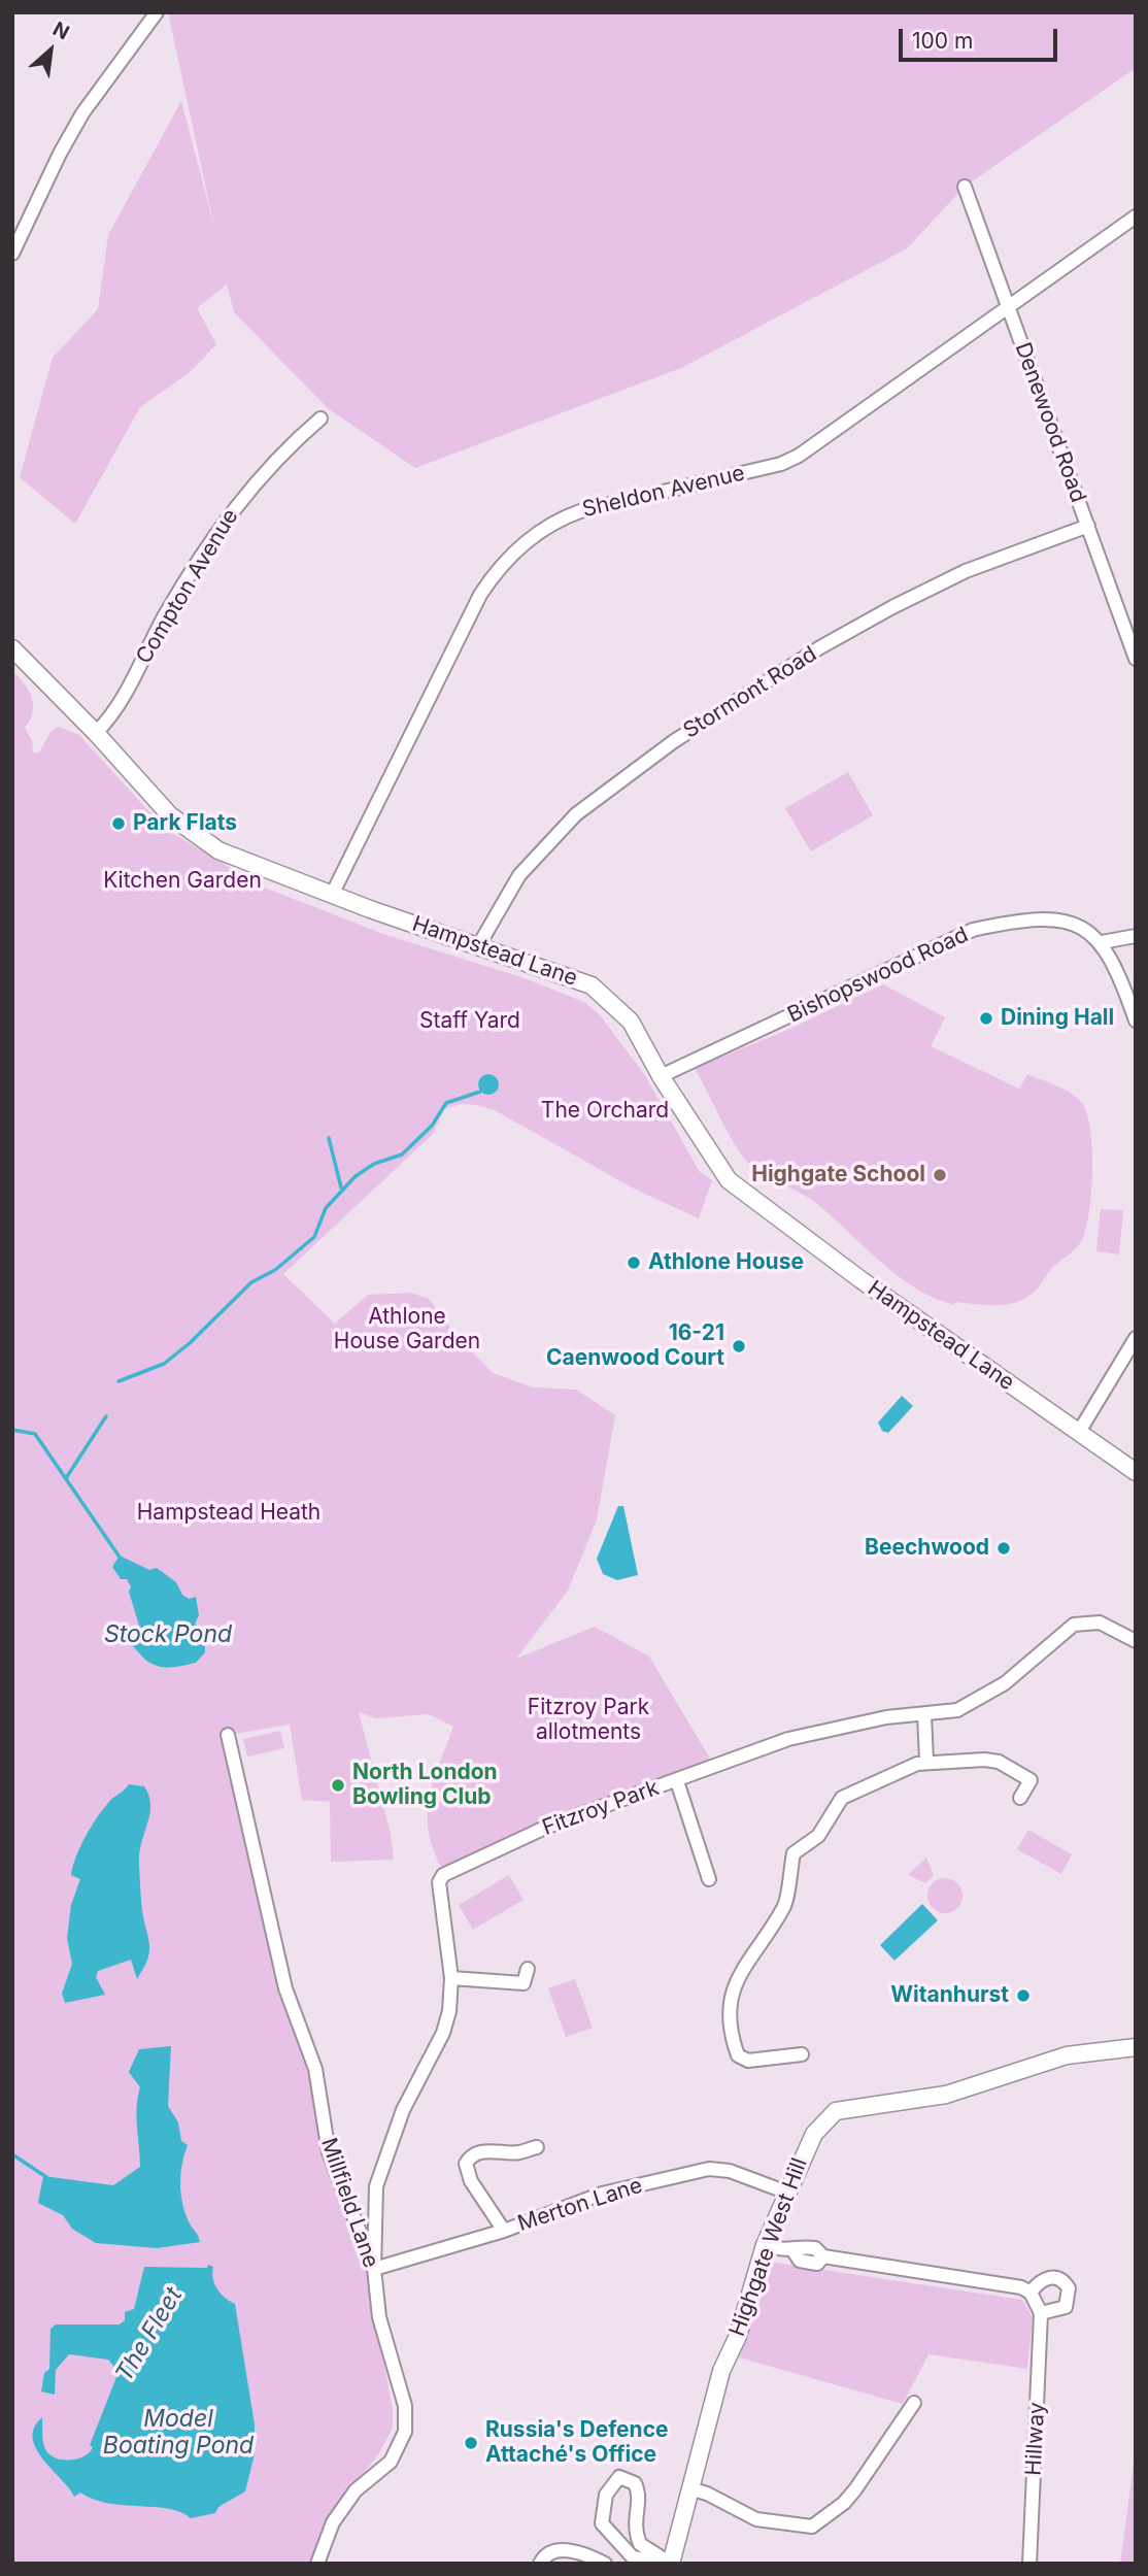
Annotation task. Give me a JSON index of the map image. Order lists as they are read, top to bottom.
{
  "streets": {
    "main road": ["Hampstead Lane", "Highgate West Hill"],
    "street": [
      "Denewood Road",
      "Sheldon Avenue",
      "Compton Avenue",
      "Stormont Road",
      "Bishopswood Road",
      "Fitzroy Park",
      "Millfield Lane",
      "Merton Lane",
      "Hillway"
    ]
  },
  "crossings": [
    ["Denewood Road", "Sheldon Avenue"],
    ["Denewood Road", "Stormont Road"],
    ["Sheldon Avenue", "Hampstead Lane"],
    ["Compton Avenue", "Hampstead Lane"],
    ["Stormont Road", "Hampstead Lane"],
    ["Hampstead Lane", "Bishopswood Road"],
    ["Fitzroy Park", "Millfield Lane"],
    ["Fitzroy Park", "Merton Lane"],
    ["Millfield Lane", "Merton Lane"],
    ["Merton Lane", "Highgate West Hill"]
  ],
  "water": ["Stock Pond", "The Fleet", "Model Boating Pond"],
  "parks": [
    "Kitchen Garden",
    "Staff Yard",
    "The Orchard",
    "Athlone House Garden",
    "Hampstead Heath",
    "Fitzroy Park allotments"
  ],
  "places": [
    "Park Flats",
    "Dining Hall",
    "Highgate School",
    "Athlone House",
    "16-21 Caenwood Court",
    "Beechwood",
    "North London Bowling Club",
    "Witanhurst",
    "Russia's Defence Attaché's Office"
  ],
  "scale_bar": "100 m",
  "north": "top right"
}
